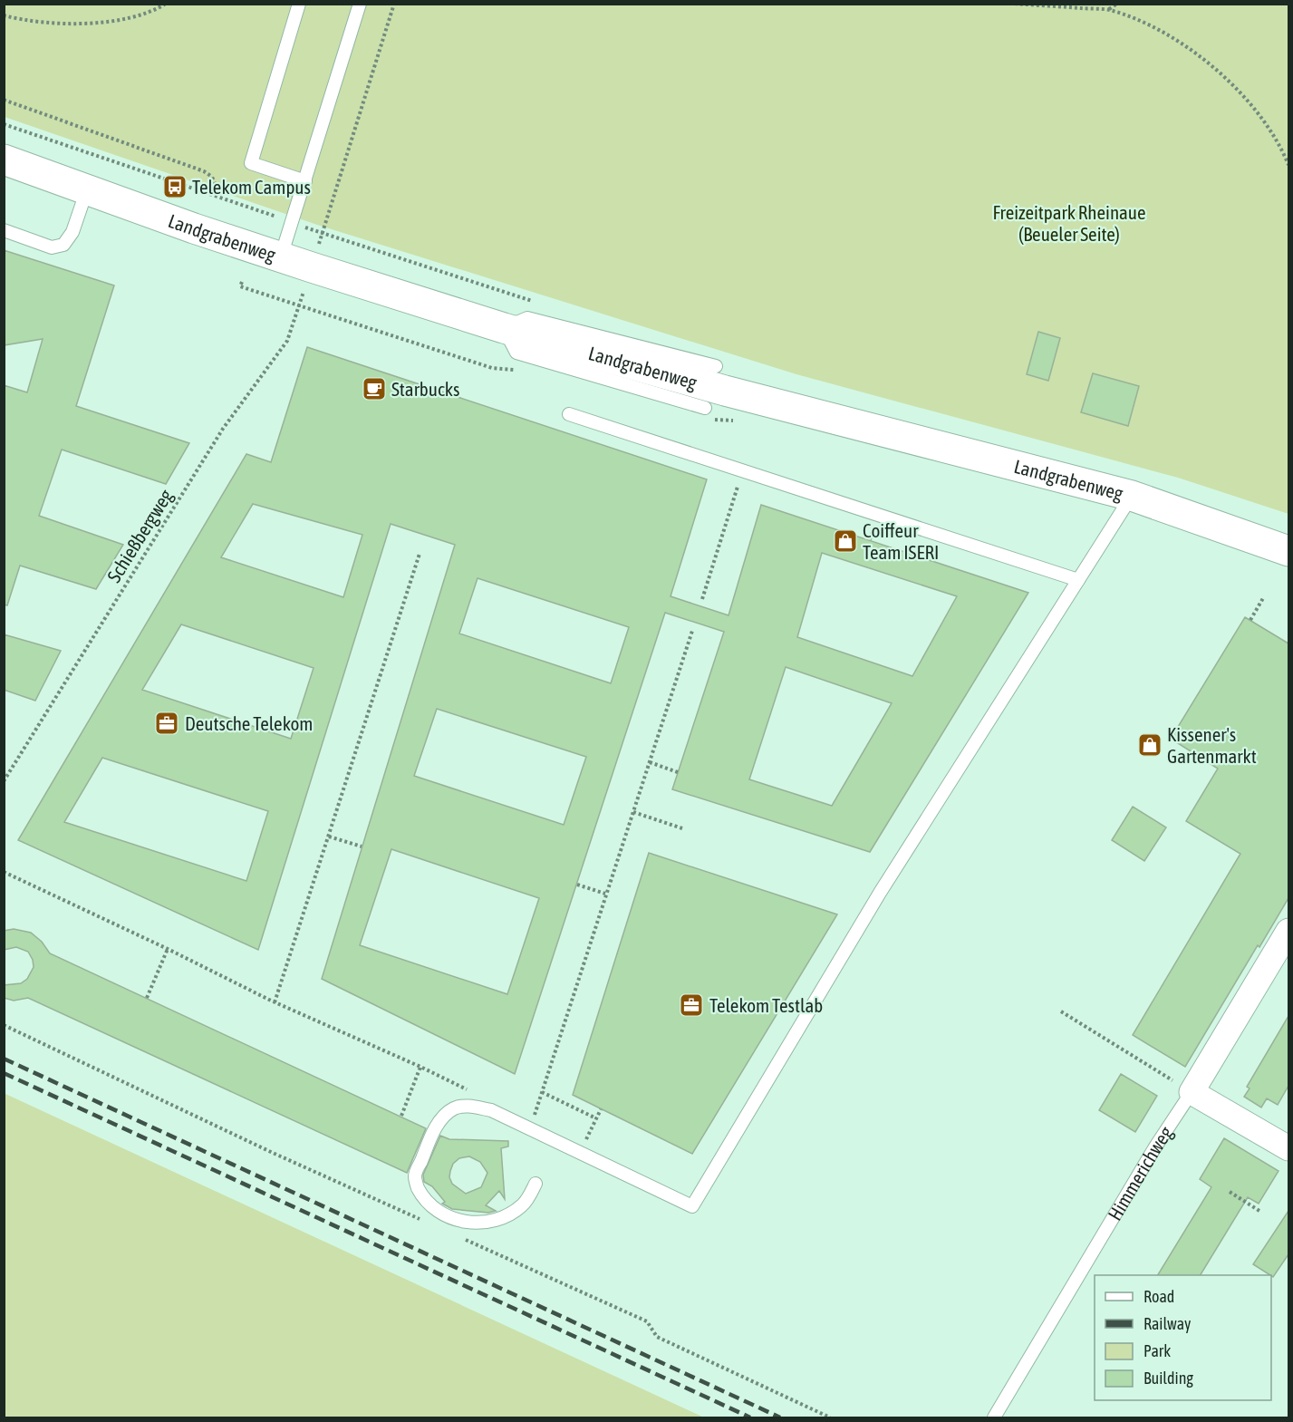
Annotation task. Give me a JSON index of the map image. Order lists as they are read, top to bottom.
{
  "streets": {
    "street": ["Landgrabenweg", "Himmerichweg"],
    "path": ["Schießbergweg"]
  },
  "parks": ["Freizeitpark Rheinaue (Beueler Seite)"],
  "places": {
    "bus stop": ["Telekom Campus"],
    "cafe": ["Starbucks"],
    "shop": ["Coiffeur Team ISERI", "Kissener's Gartenmarkt"],
    "office": ["Deutsche Telekom", "Telekom Testlab"]
  },
  "legend": [
    "Road",
    "Railway",
    "Park",
    "Building"
  ]
}
